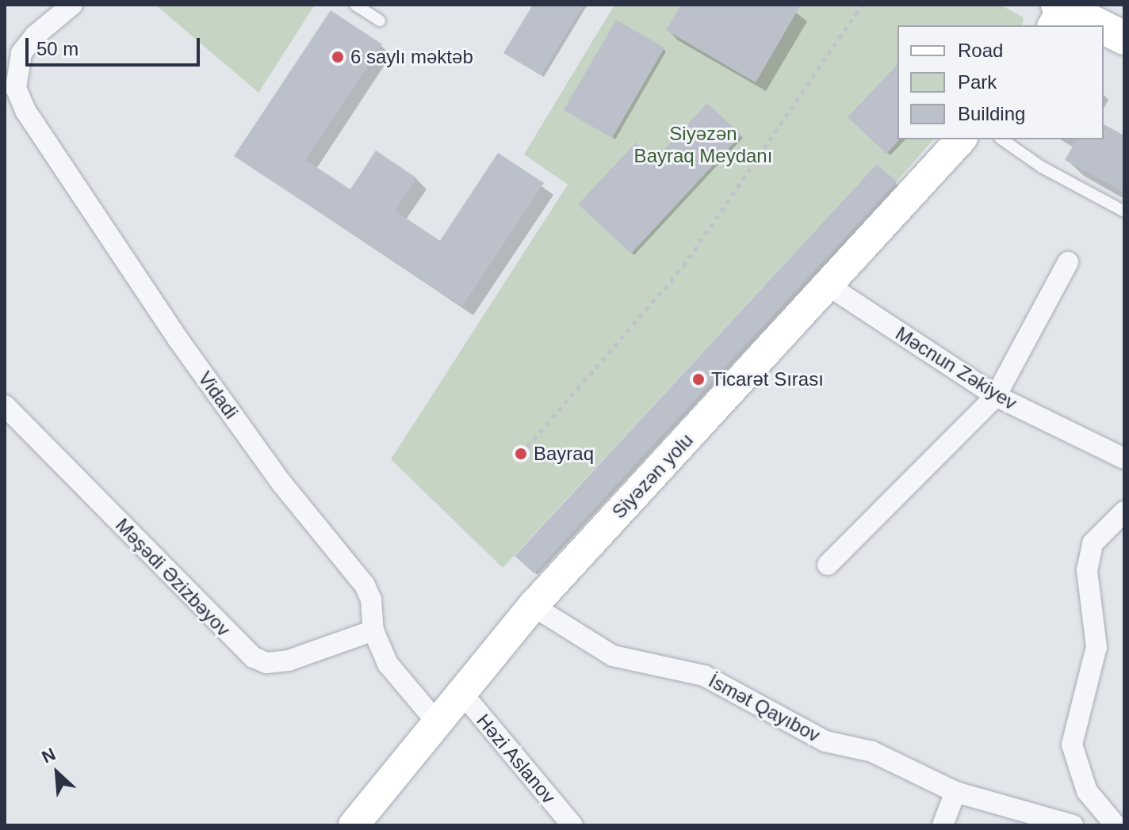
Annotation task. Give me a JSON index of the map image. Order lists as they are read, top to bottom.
{
  "streets": {
    "street": [
      "Məcnun Zəkiyev",
      "Vidadi",
      "Siyəzən yolu",
      "Məşədi Əzizbəyov",
      "İsmət Qayıbov",
      "Həzi Aslanov"
    ]
  },
  "crossings": [
    ["Məcnun Zəkiyev", "Siyəzən yolu"],
    ["Vidadi", "Siyəzən yolu"],
    ["Vidadi", "Məşədi Əzizbəyov"],
    ["Siyəzən yolu", "İsmət Qayıbov"],
    ["Siyəzən yolu", "Həzi Aslanov"]
  ],
  "parks": ["Siyəzən Bayraq Meydanı"],
  "places": ["6 saylı məktəb", "Ticarət Sırası", "Bayraq"],
  "legend": ["Road", "Park", "Building"],
  "scale_bar": "50 m",
  "north": "top left"
}
